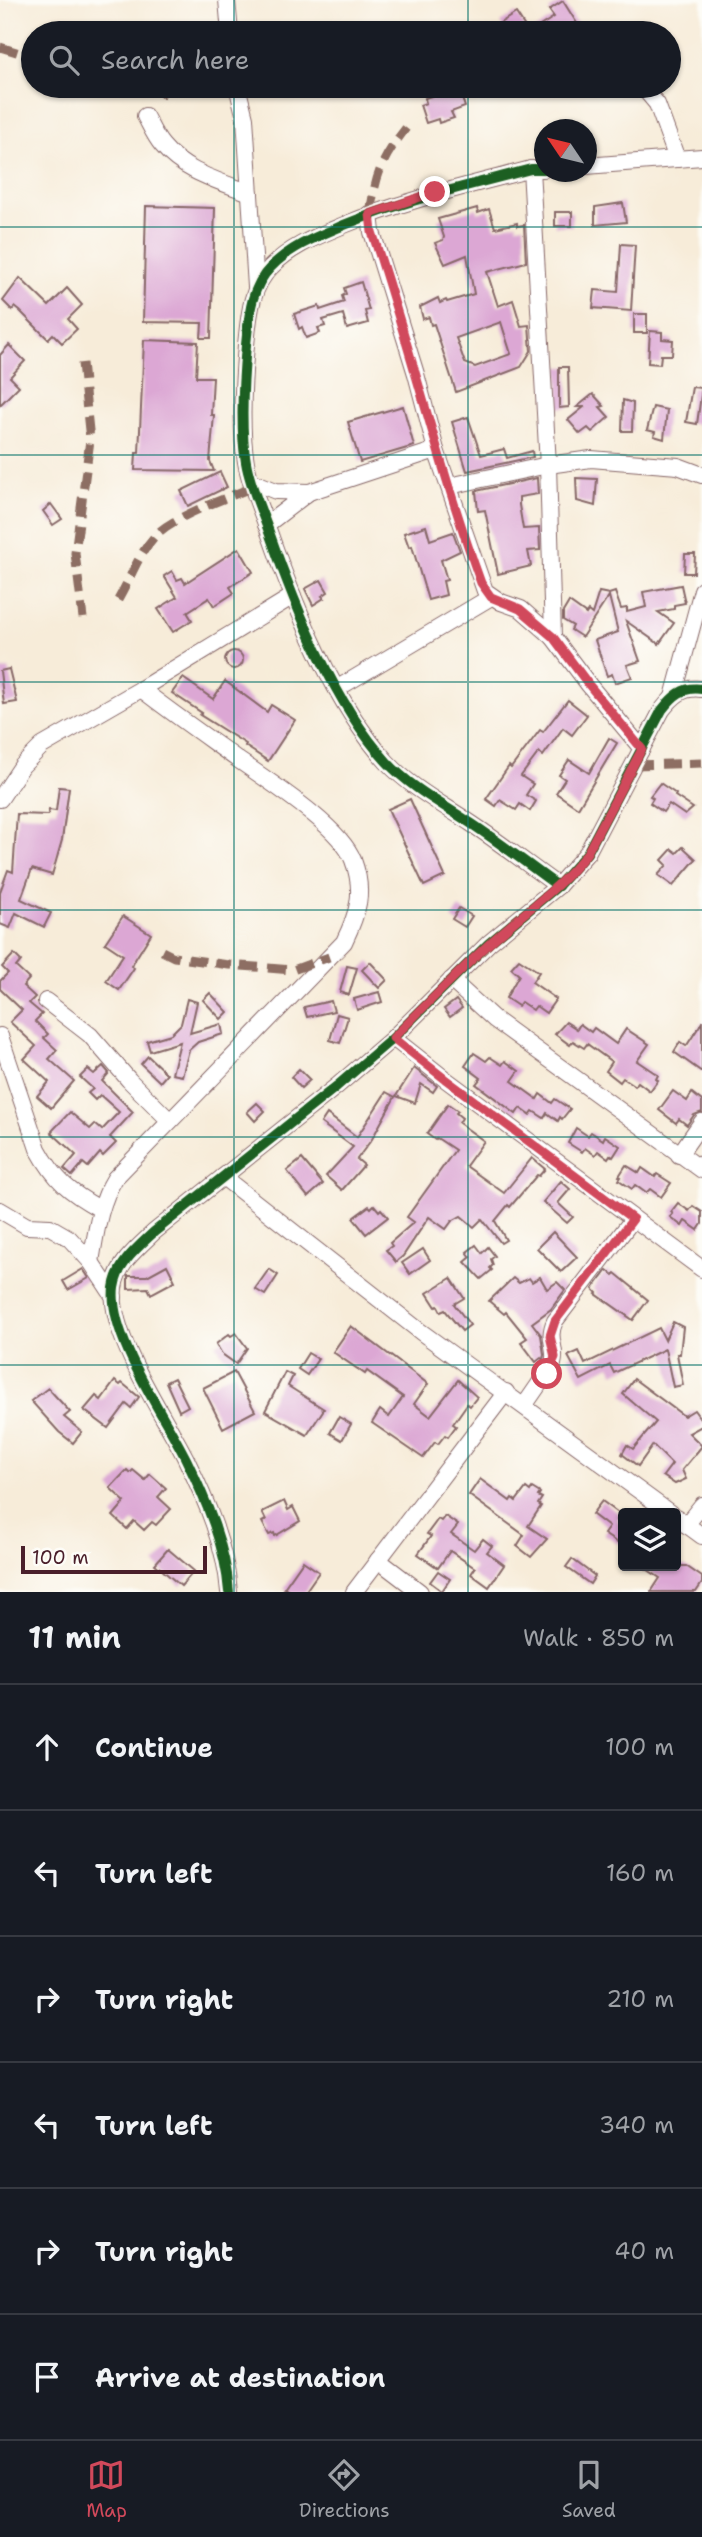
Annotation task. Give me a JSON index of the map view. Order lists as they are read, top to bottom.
{
  "scale_bar": "100 m",
  "north": "top left",
  "page": {
    "search": "Search here",
    "scale": "100 m",
    "heading": ["11 min", "Walk · 850 m"],
    "list": [
      ["Continue", "100 m"],
      ["Turn left", "160 m"],
      ["Turn right", "210 m"],
      ["Turn left", "340 m"],
      ["Turn right", "40 m"],
      "Arrive at destination"
    ],
    "nav": ["Map", "Directions", "Saved"]
  }
}
